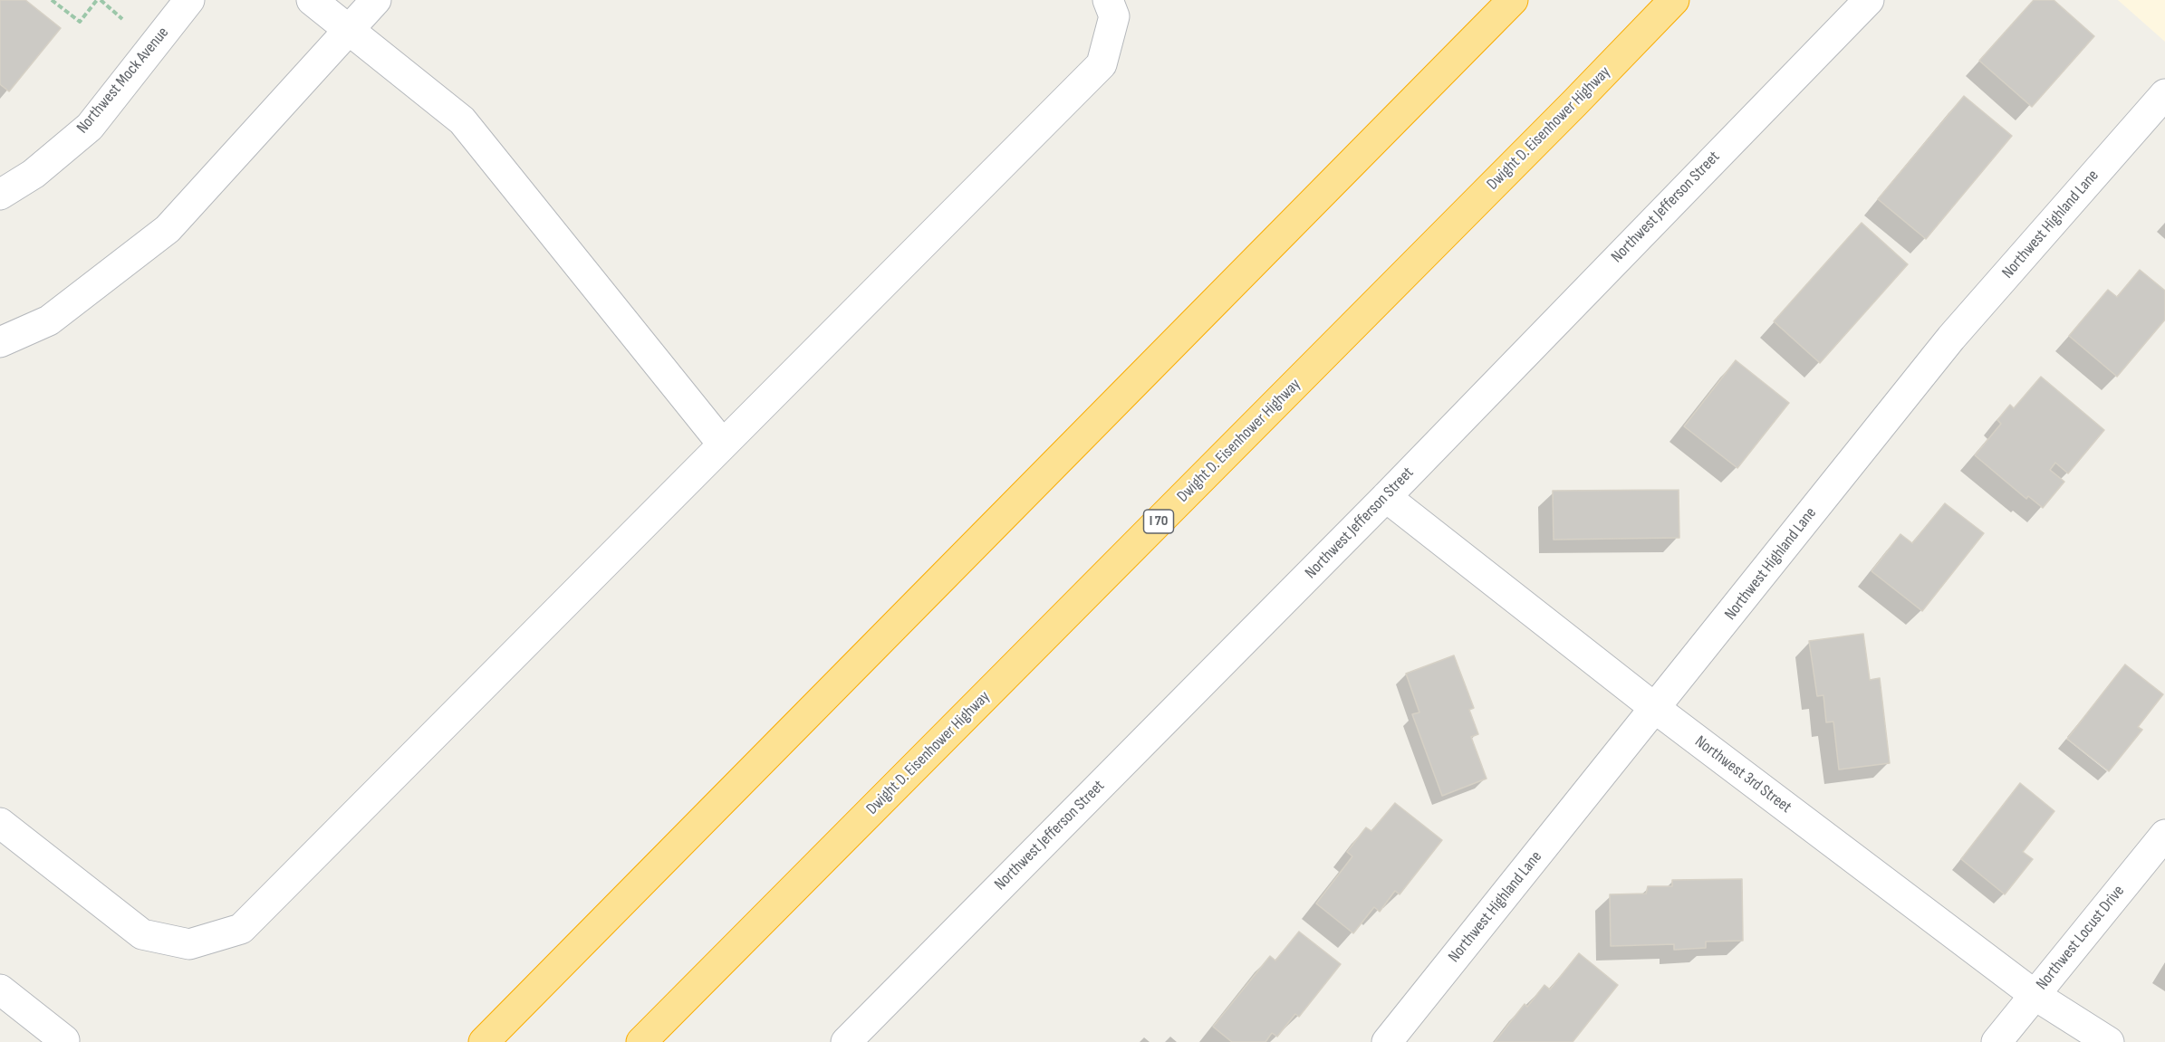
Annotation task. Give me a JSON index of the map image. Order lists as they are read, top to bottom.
{
  "streets": {
    "highway": ["Dwight D. Eisenhower Highway", "I 70"],
    "street": [
      "Northwest Mock Avenue",
      "Northwest Jefferson Street",
      "Northwest Highland Lane",
      "Northwest 3rd Street",
      "Northwest Locust Drive"
    ]
  },
  "crossings": [
    ["Northwest Jefferson Street", "Northwest 3rd Street"],
    ["Northwest Highland Lane", "Northwest 3rd Street"],
    ["Northwest 3rd Street", "Northwest Locust Drive"]
  ]
}
